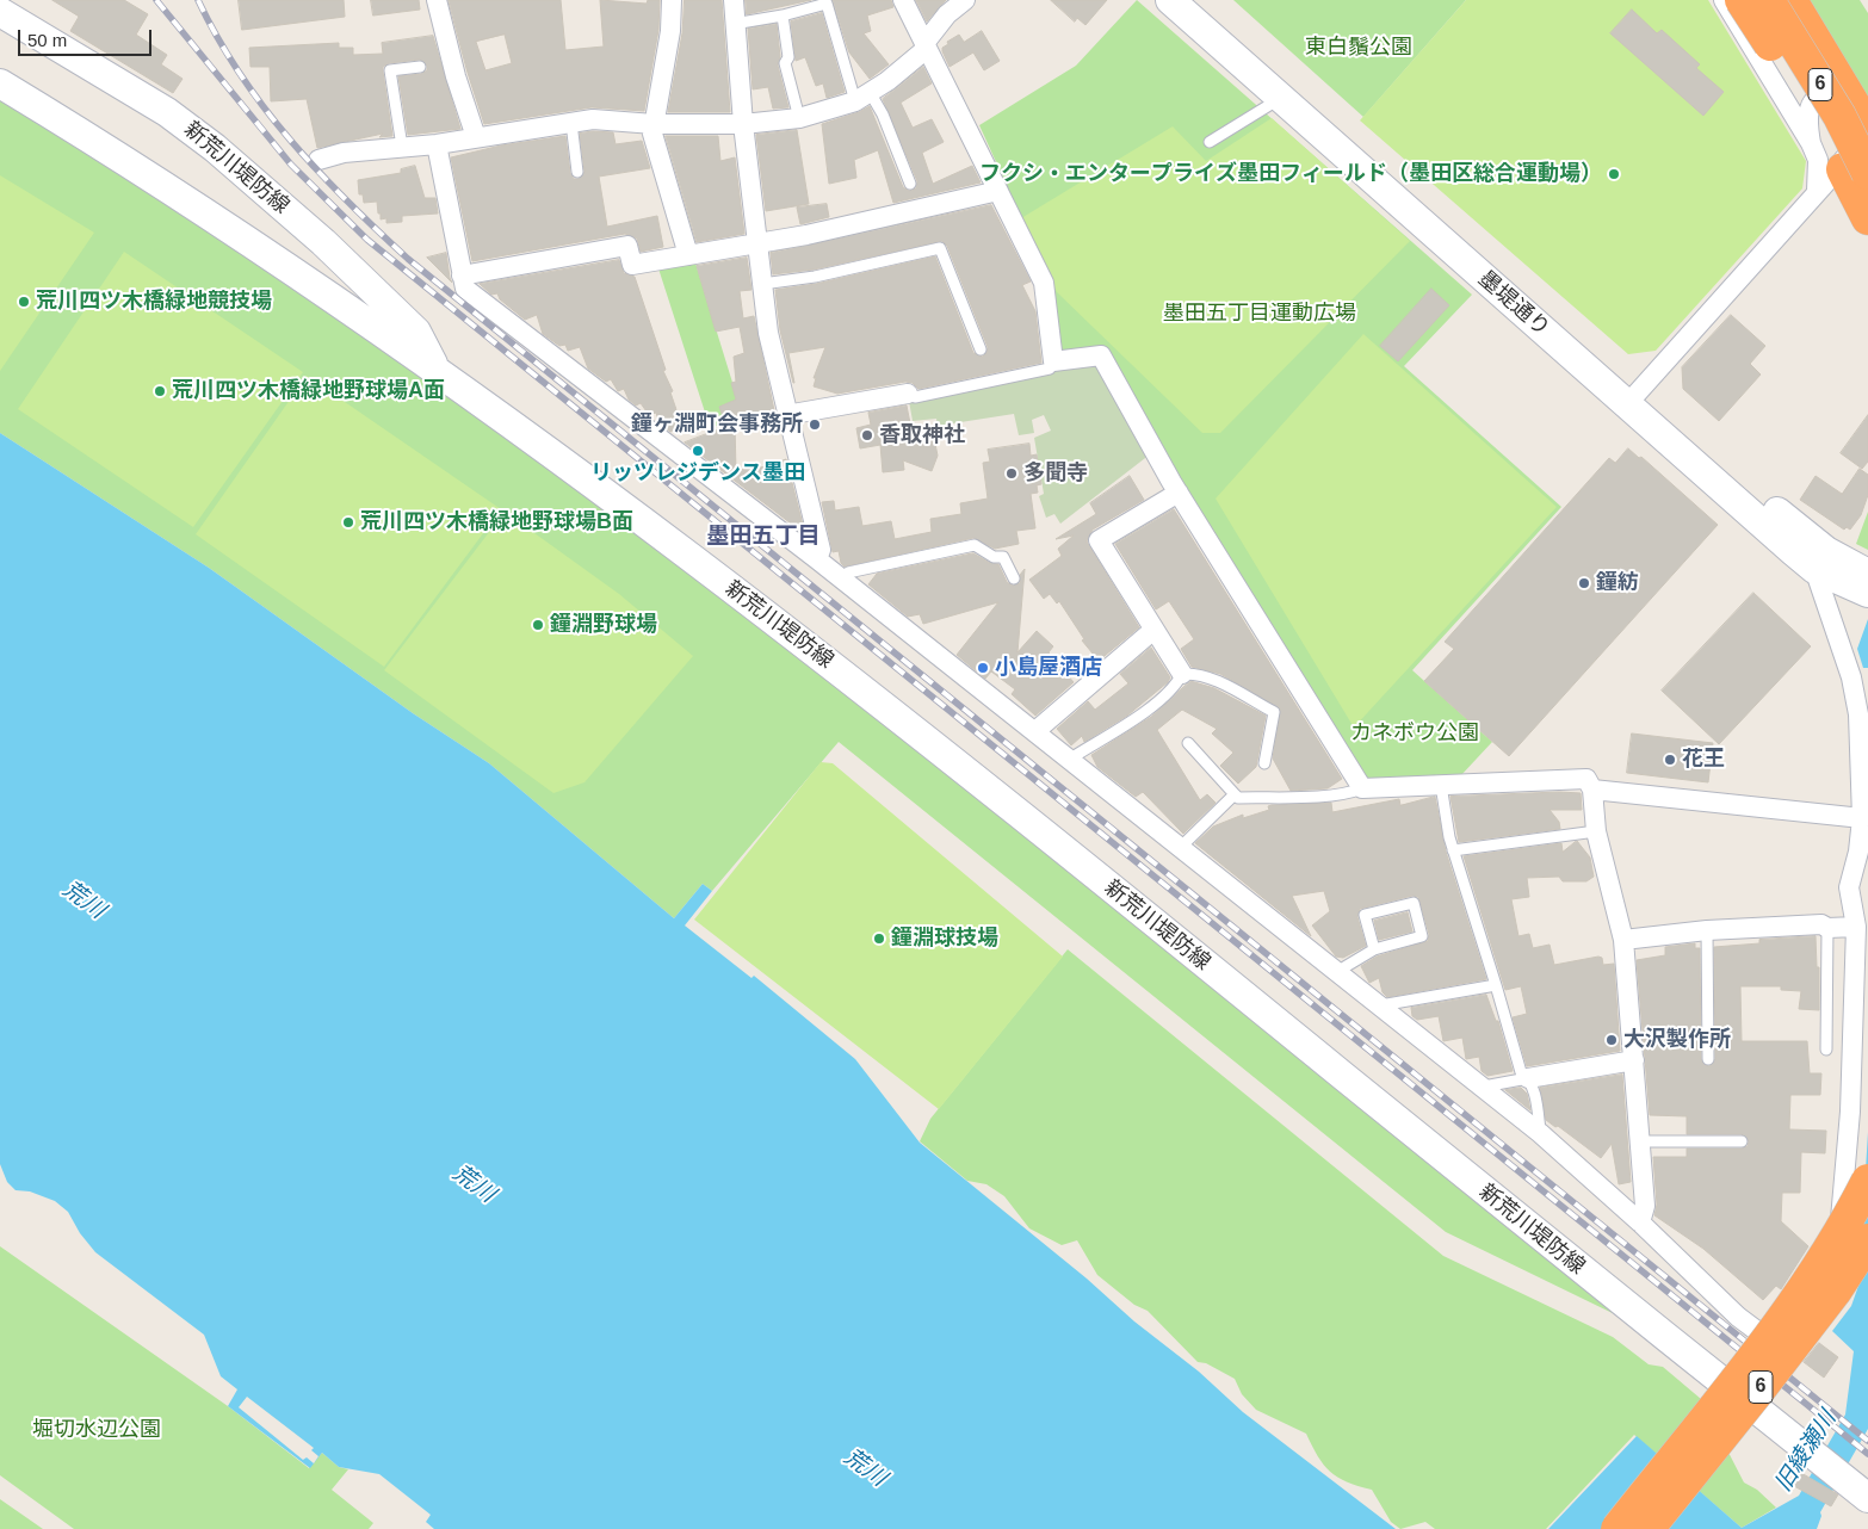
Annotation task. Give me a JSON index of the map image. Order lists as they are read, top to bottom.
{
  "streets": {
    "highway": ["6"],
    "main road": ["新荒川堤防線", "墨堤通り"]
  },
  "districts": ["墨田五丁目"],
  "water": ["荒川", "旧綾瀬川"],
  "parks": [
    "東白鬚公園",
    "墨田五丁目運動広場",
    "カネボウ公園",
    "堀切水辺公園"
  ],
  "places": [
    "フクシ・エンタープライズ墨田フィールド（墨田区総合運動場）",
    "荒川四ツ木橋緑地競技場",
    "荒川四ツ木橋緑地野球場A面",
    "鐘ヶ淵町会事務所",
    "香取神社",
    "リッツレジデンス墨田",
    "多聞寺",
    "荒川四ツ木橋緑地野球場B面",
    "鐘紡",
    "鐘淵野球場",
    "小島屋酒店",
    "花王",
    "鐘淵球技場",
    "大沢製作所"
  ],
  "scale_bar": "50 m"
}
